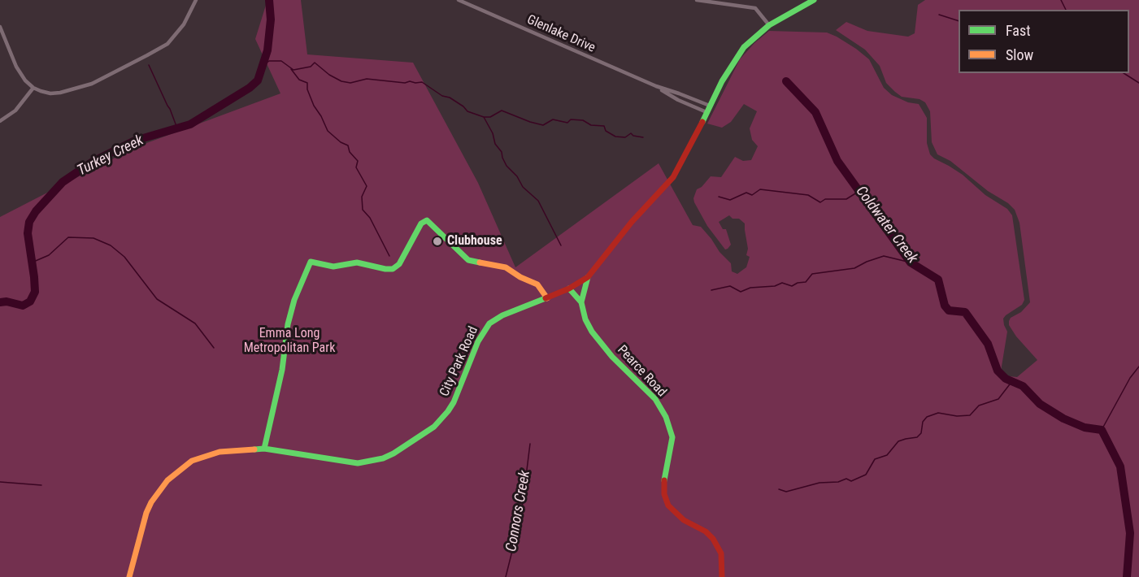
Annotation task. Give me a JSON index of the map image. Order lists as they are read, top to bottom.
{
  "streets": {
    "street": ["Glenlake Drive", "City Park Road", "Pearce Road"]
  },
  "crossings": [
    ["Glenlake Drive", "City Park Road"]
  ],
  "water": ["Turkey Creek", "Coldwater Creek", "Connors Creek"],
  "parks": ["Emma Long Metropolitan Park"],
  "places": ["Clubhouse"],
  "legend": ["Fast", "Slow"]
}
